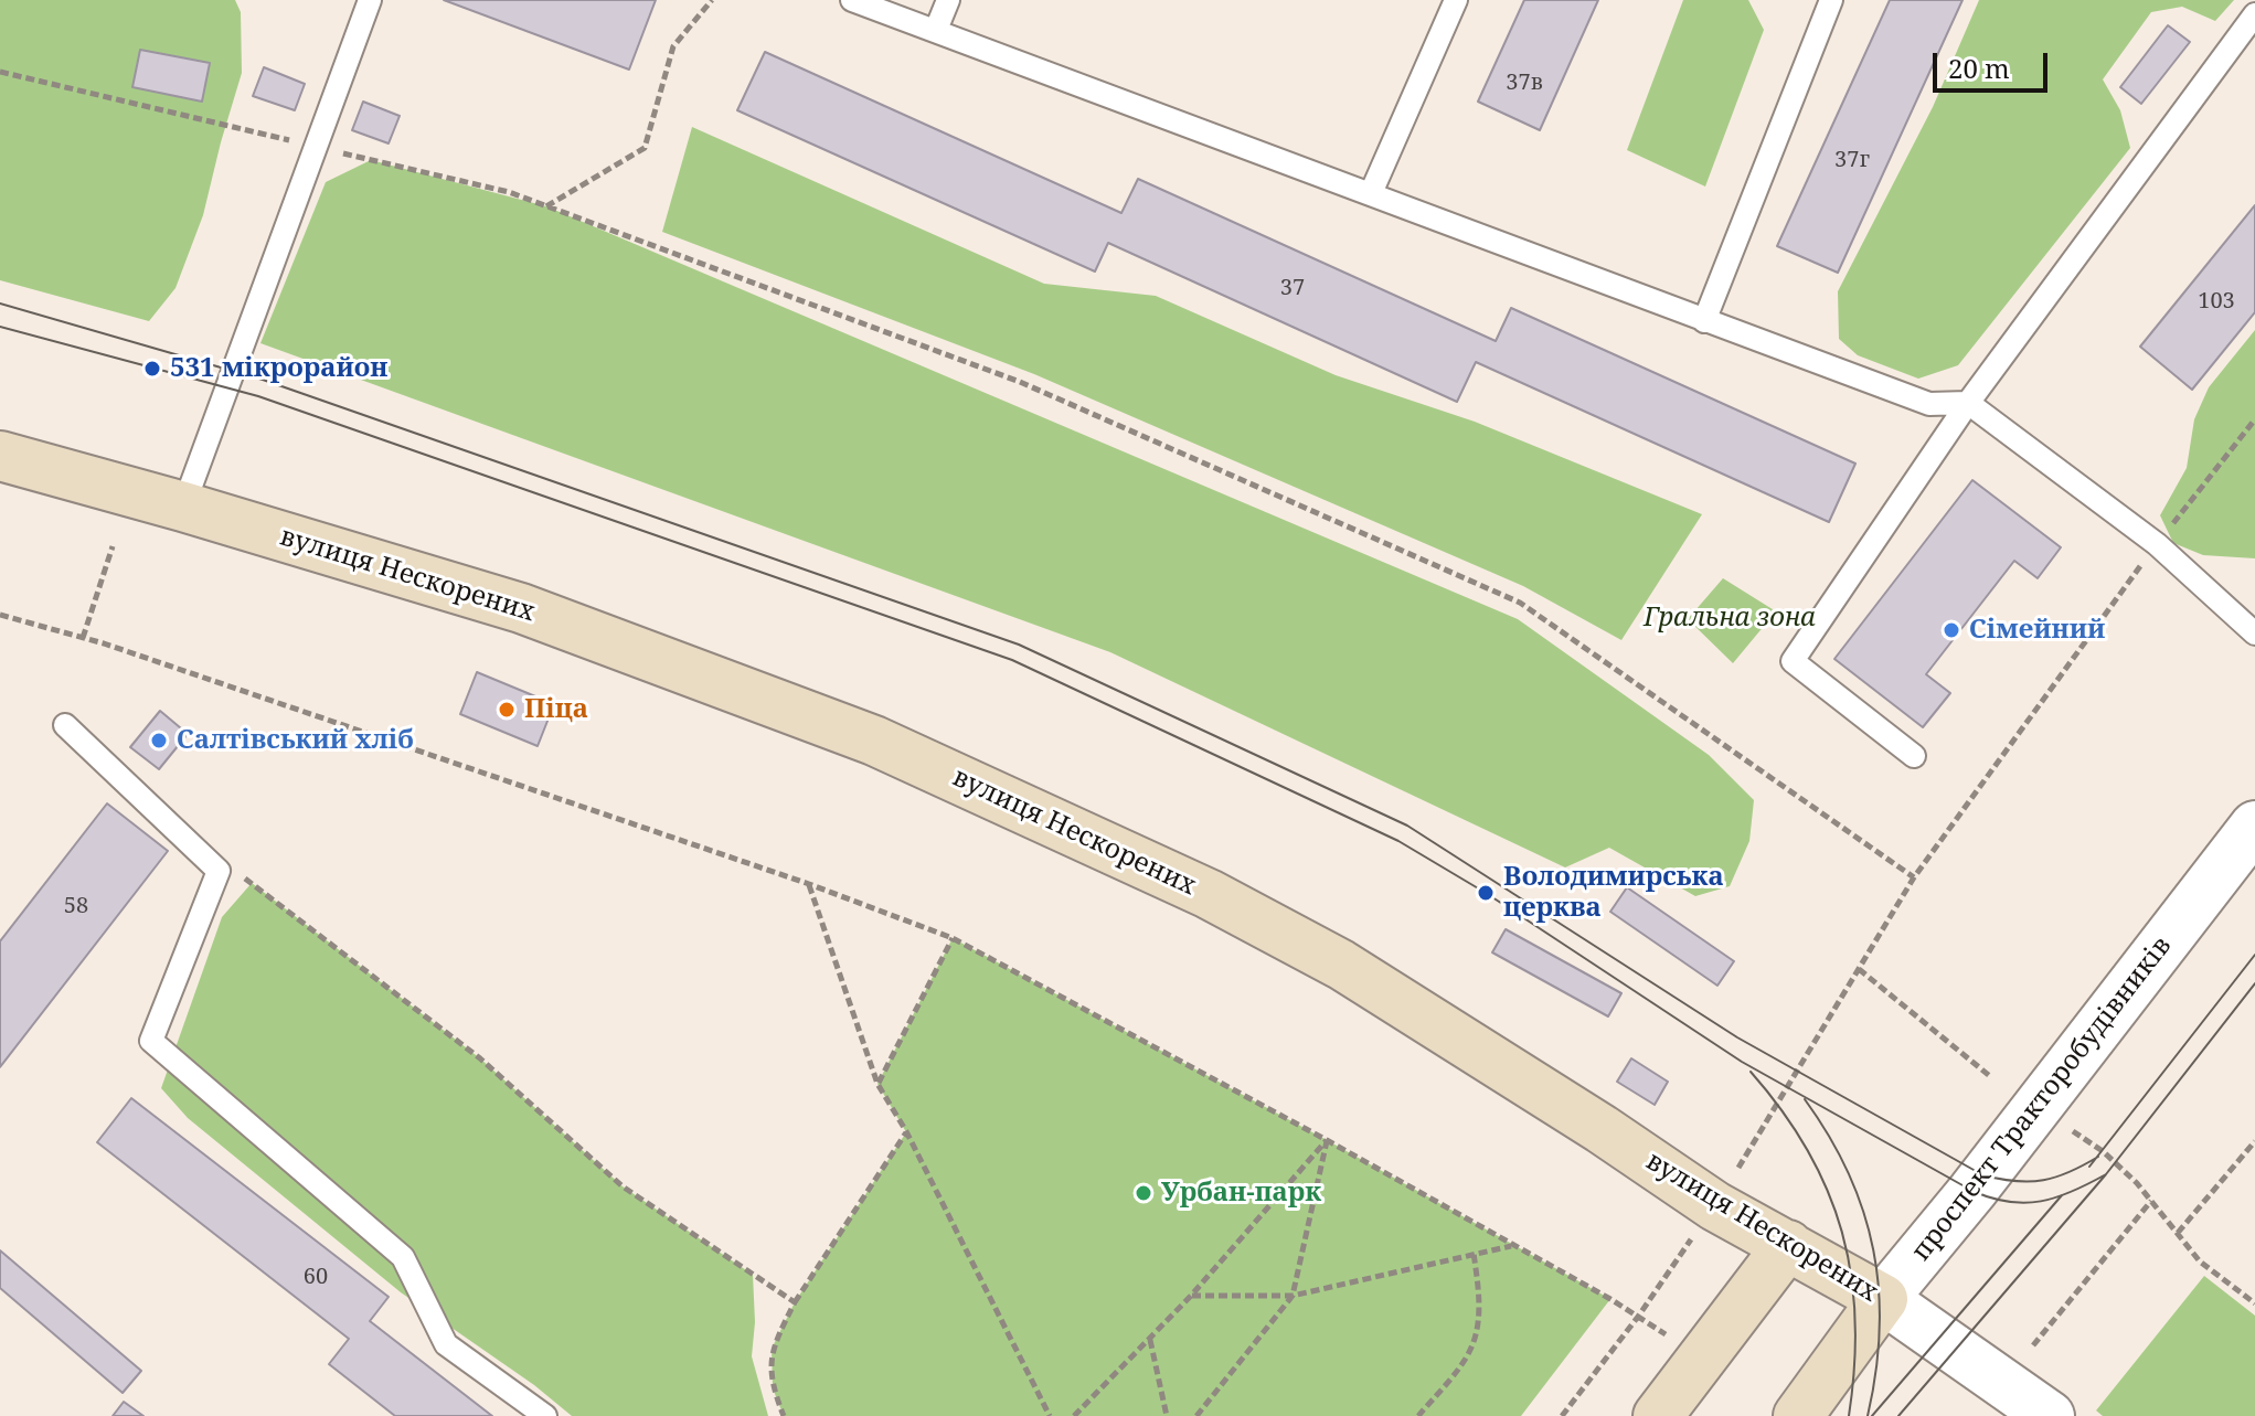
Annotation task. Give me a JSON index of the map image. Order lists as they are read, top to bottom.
{
  "streets": {
    "main road": ["вулиця Нескорених", "проспект Тракторобудівників"]
  },
  "crossings": [
    ["вулиця Нескорених", "проспект Тракторобудівників"]
  ],
  "parks": ["Гральна зона"],
  "places": [
    "531 мікрорайон",
    "Сімейний",
    "Піца",
    "Салтівський хліб",
    "Володимирська церква",
    "Урбан-парк"
  ],
  "house_numbers": [
    "37в",
    "37г",
    "37",
    "103",
    "58",
    "60"
  ],
  "scale_bar": "20 m"
}
